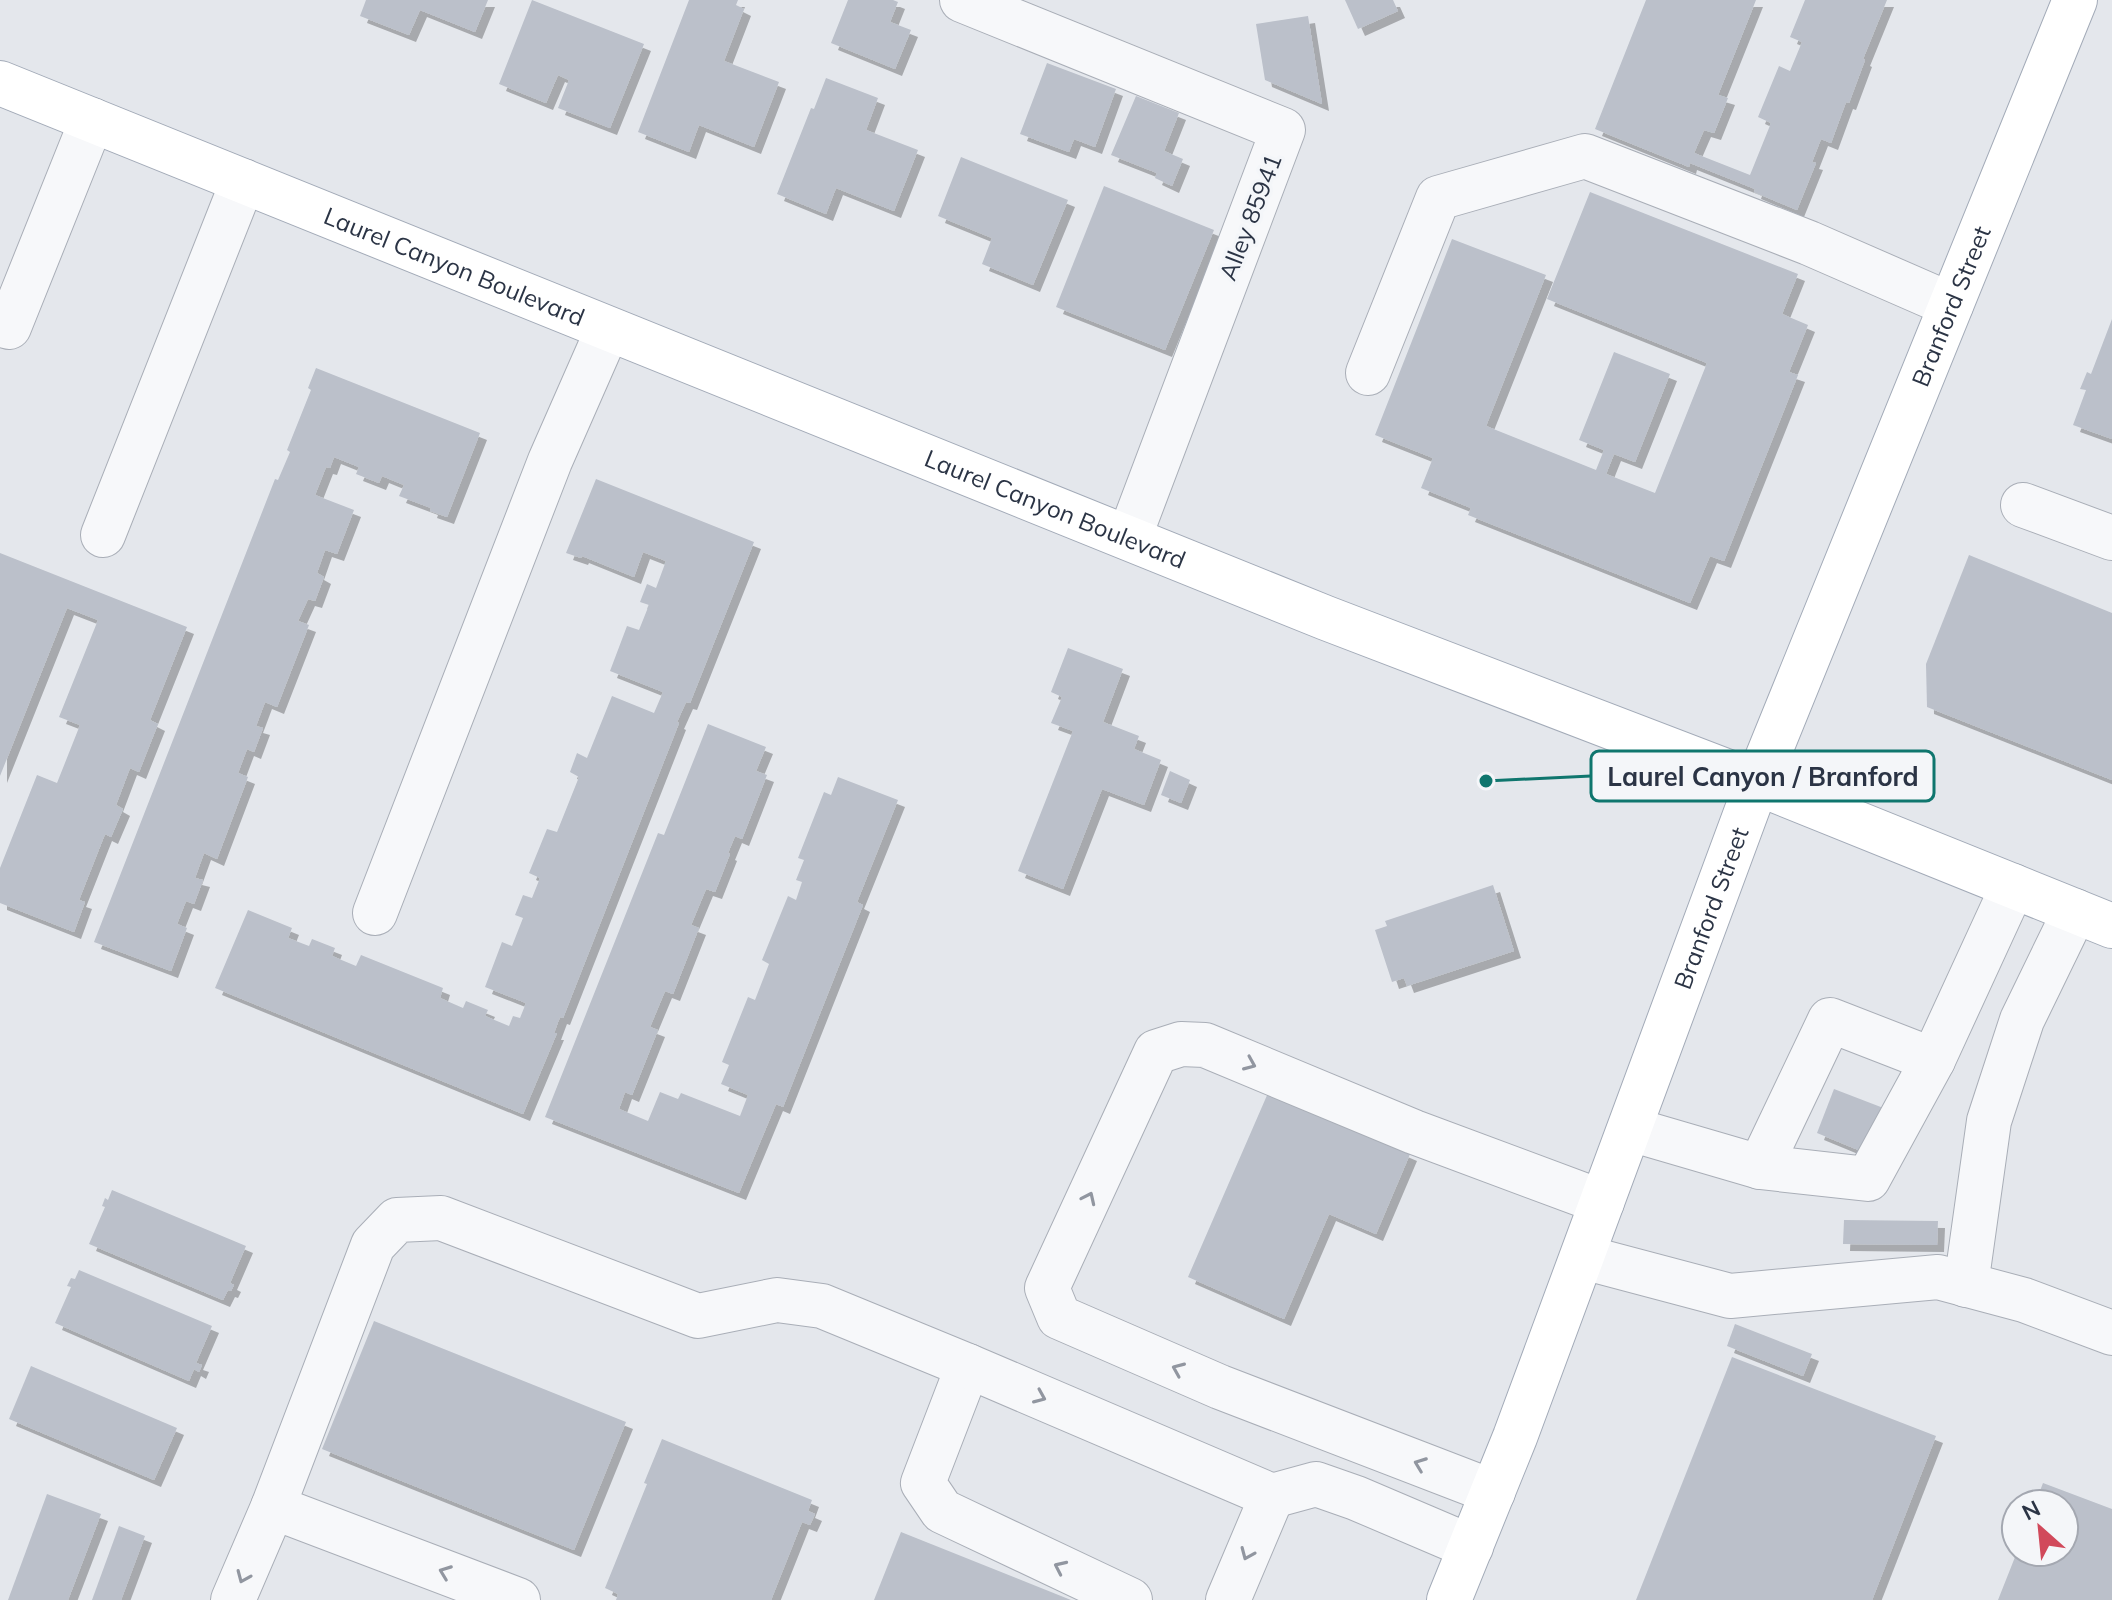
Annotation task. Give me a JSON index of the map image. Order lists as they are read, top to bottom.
{
  "streets": {
    "main road": ["Laurel Canyon Boulevard", "Branford Street"],
    "lane": ["Alley 85941"]
  },
  "crossings": [
    ["Alley 85941", "Laurel Canyon Boulevard"],
    ["Laurel Canyon Boulevard", "Branford Street"]
  ],
  "places": ["Laurel Canyon / Branford"],
  "north": "top left"
}
